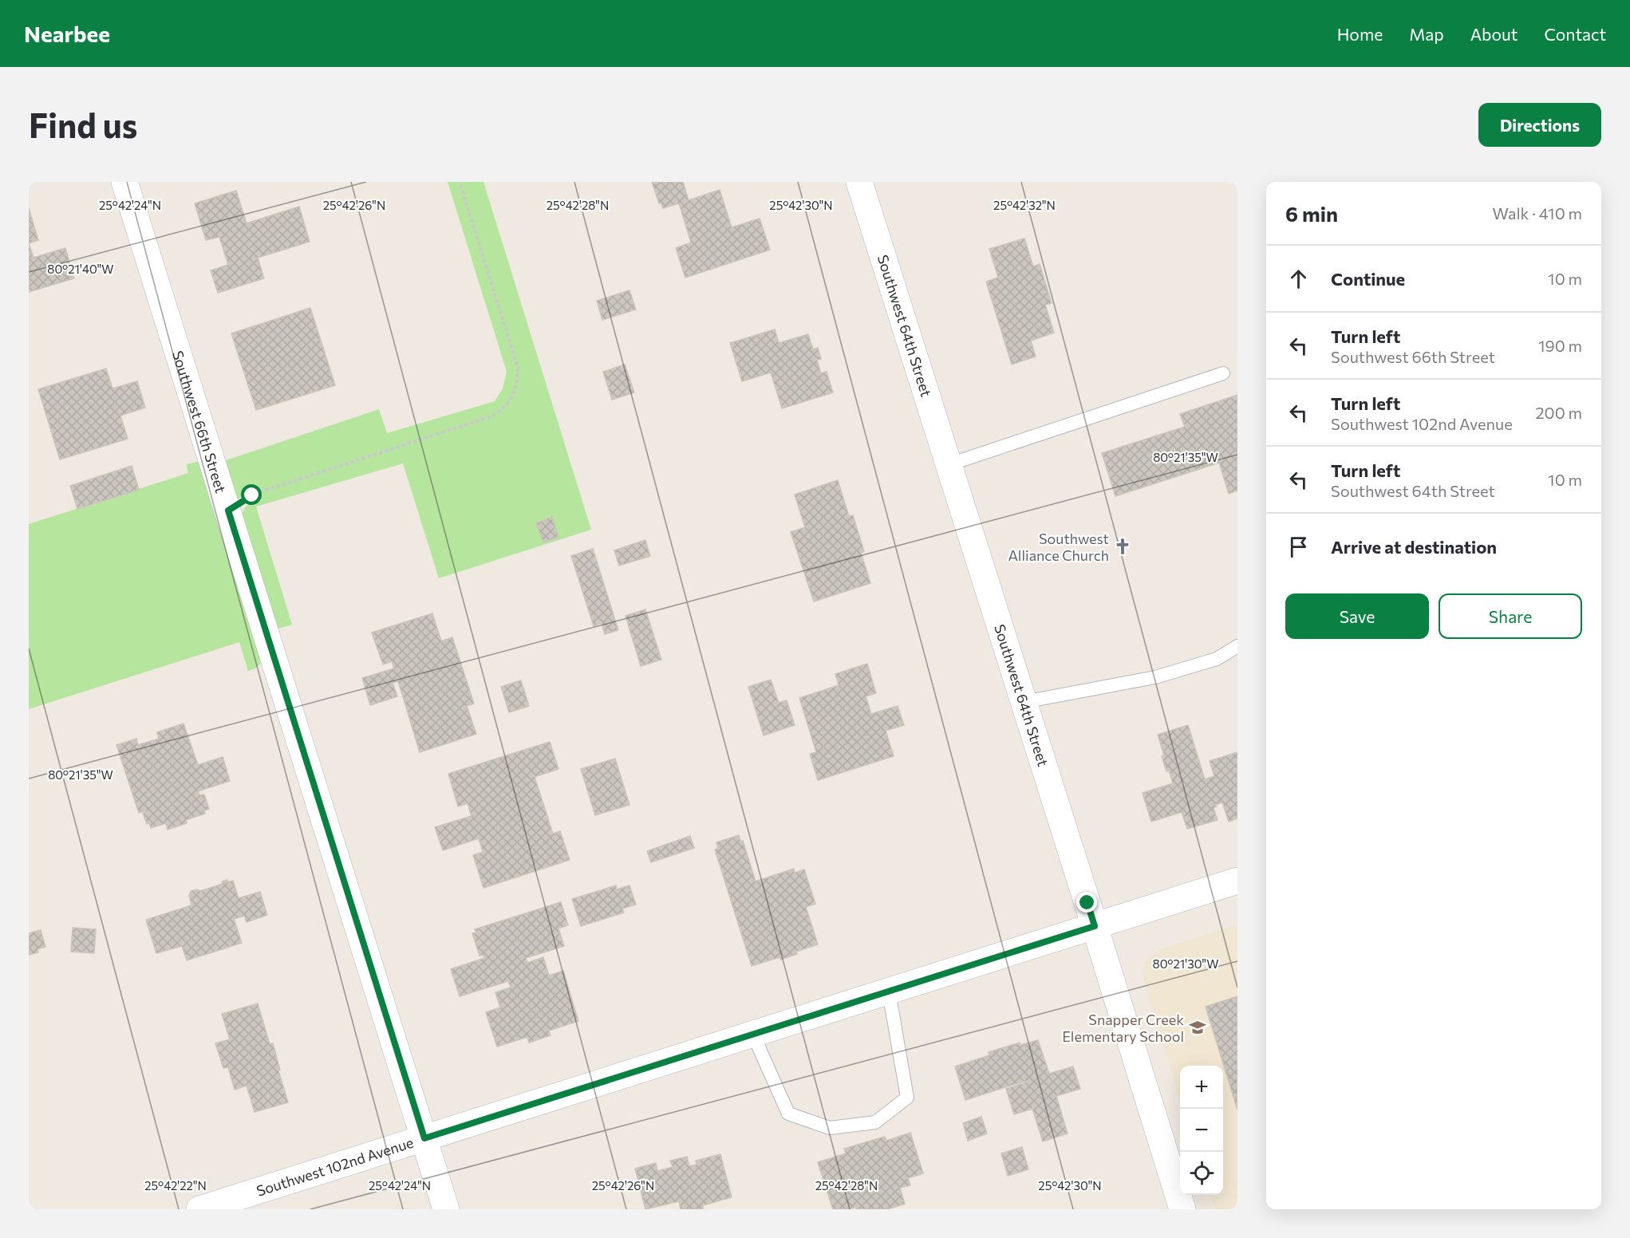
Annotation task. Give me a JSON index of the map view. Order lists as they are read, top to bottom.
{
  "streets": {
    "street": ["Southwest 64th Street", "Southwest 66th Street", "Southwest 102nd Avenue"]
  },
  "crossings": [
    ["Southwest 64th Street", "Southwest 102nd Avenue"],
    ["Southwest 66th Street", "Southwest 102nd Avenue"]
  ],
  "places": {
    "church": ["Southwest Alliance Church"],
    "school or university": ["Snapper Creek Elementary School"]
  },
  "page": {
    "header": "Nearbee",
    "nav": [
      "Home",
      "Map",
      "About",
      "Contact"
    ],
    "buttons": [
      "Directions",
      ["Save", "Share"]
    ],
    "title": "Find us",
    "heading": ["6 min", "Walk · 410 m"],
    "list": [
      ["Continue", "10 m"],
      ["Turn left", "Southwest 66th Street", "190 m"],
      ["Turn left", "Southwest 102nd Avenue", "200 m"],
      ["Turn left", "Southwest 64th Street", "10 m"],
      "Arrive at destination"
    ],
    "map_buttons": ["+", "−"]
  },
  "coordinates": [
    "25°42'24\"N",
    "25°42'26\"N",
    "25°42'28\"N",
    "25°42'30\"N",
    "25°42'32\"N",
    "80°21'40\"W",
    "80°21'35\"W",
    "80°21'30\"W",
    "25°42'22\"N"
  ]
}
